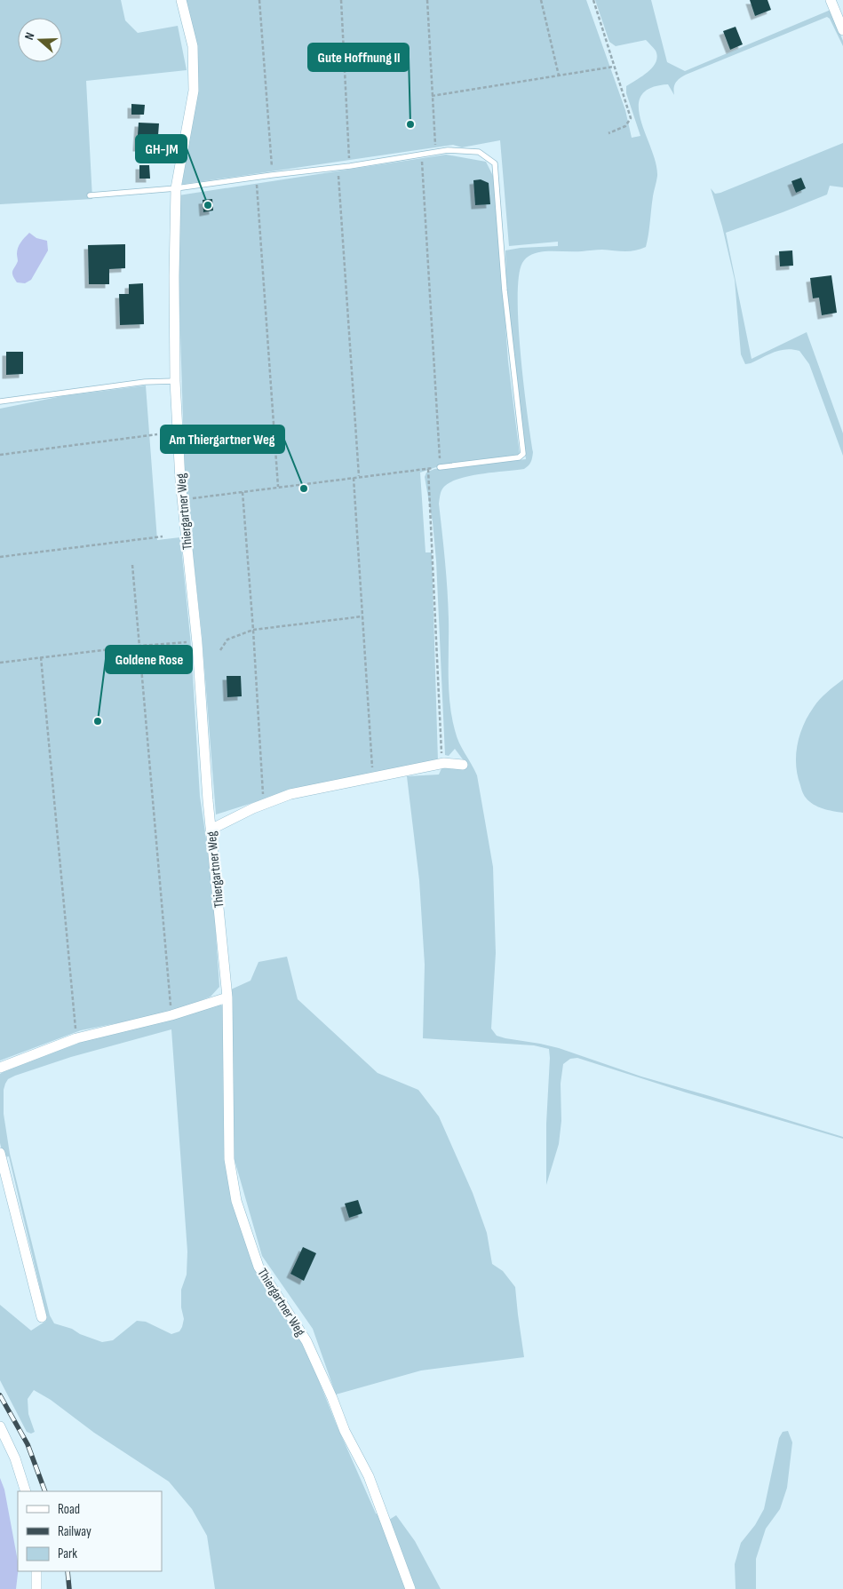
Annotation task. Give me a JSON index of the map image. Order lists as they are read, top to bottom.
{
  "streets": {
    "street": ["Thiergartner Weg"]
  },
  "places": [
    "Gute Hoffnung II",
    "GH-JM",
    "Am Thiergartner Weg",
    "Goldene Rose"
  ],
  "legend": ["Road", "Railway", "Park"],
  "north": "left"
}
